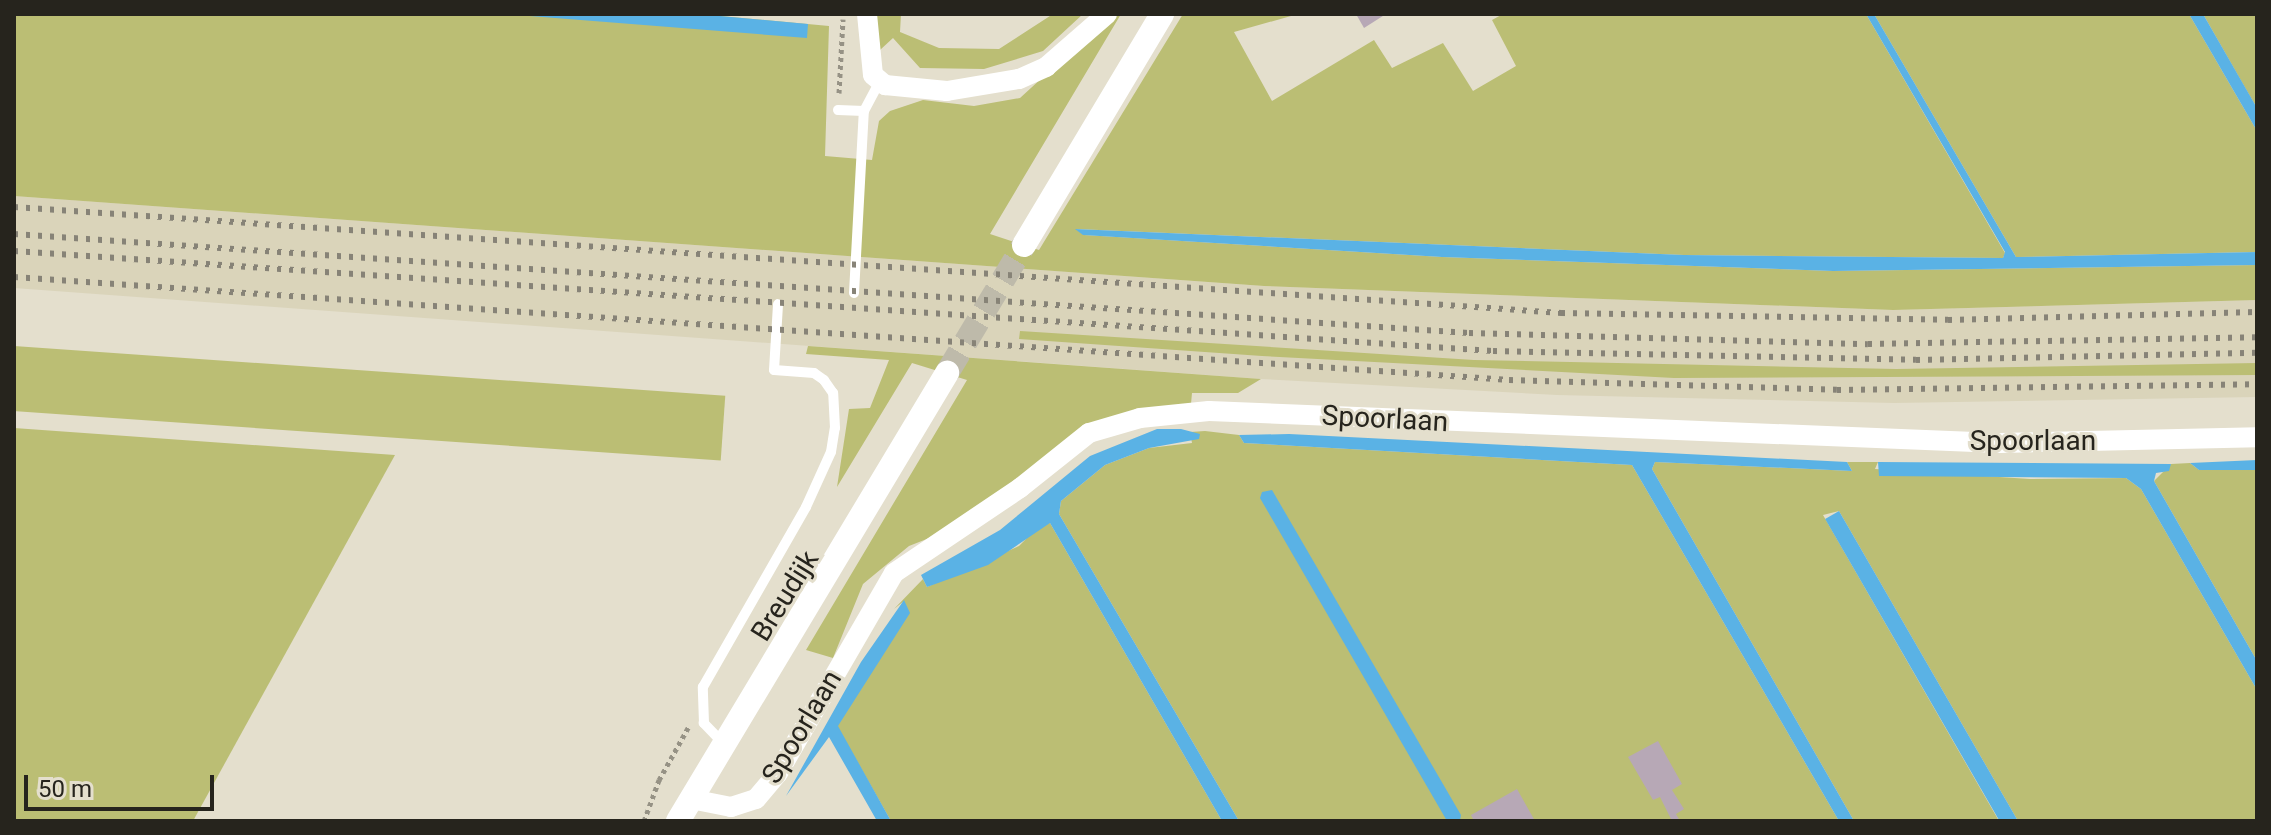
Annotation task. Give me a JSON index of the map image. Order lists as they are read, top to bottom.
{
  "streets": {
    "street": ["Spoorlaan", "Breudijk"]
  },
  "crossings": [
    ["Spoorlaan", "Breudijk"]
  ],
  "scale_bar": "50 m"
}
